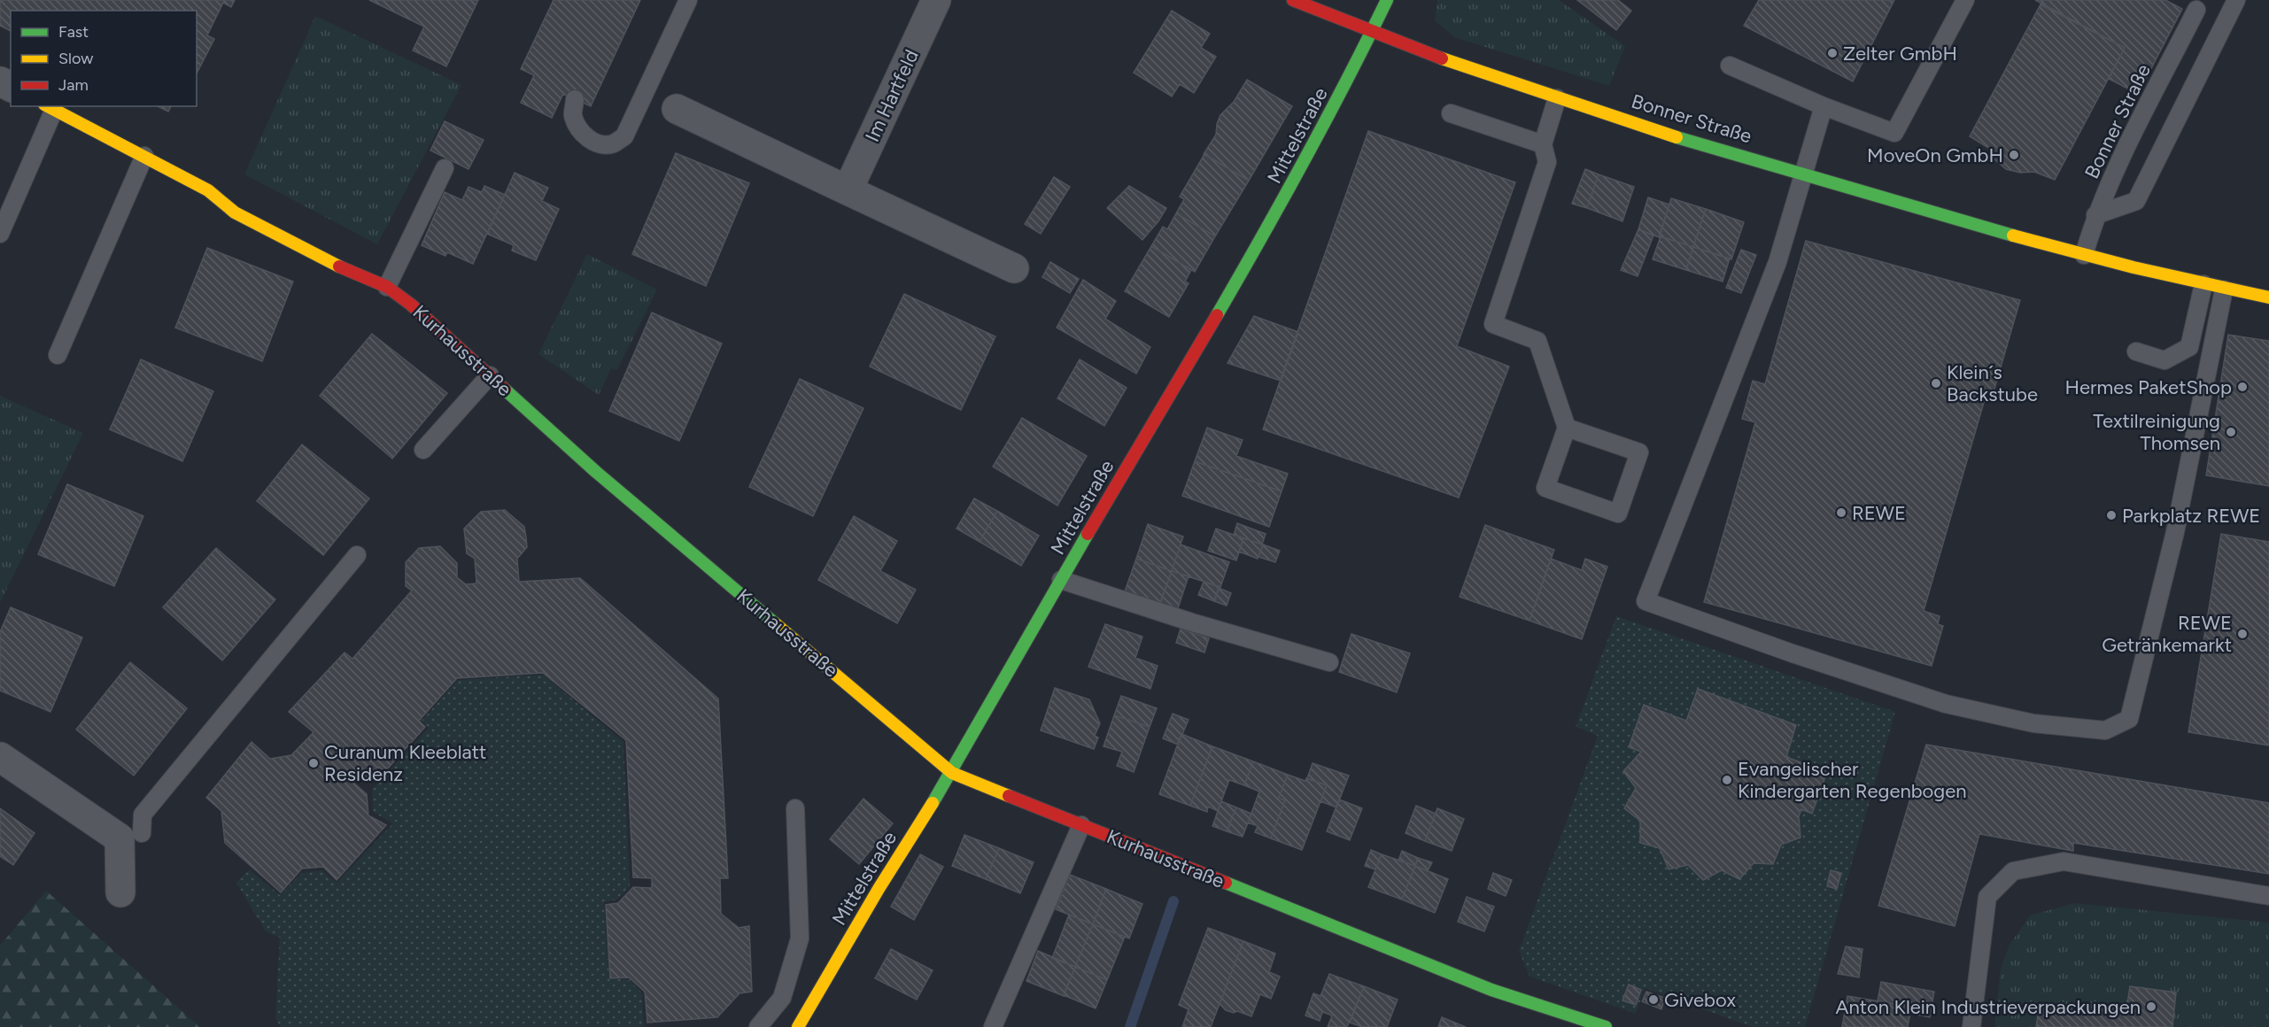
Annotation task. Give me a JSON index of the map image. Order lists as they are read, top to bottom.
{
  "streets": {
    "street": [
      "Im Hartfeld",
      "Bonner Straße",
      "Mittelstraße",
      "Kurhausstraße"
    ]
  },
  "crossings": [
    ["Bonner Straße", "Mittelstraße"],
    ["Mittelstraße", "Kurhausstraße"]
  ],
  "places": [
    "Zelter GmbH",
    "MoveOn GmbH",
    "Klein´s Backstube",
    "Hermes PaketShop",
    "Textilreinigung Thomsen",
    "REWE",
    "Parkplatz REWE",
    "REWE Getränkemarkt",
    "Curanum Kleeblatt Residenz",
    "Evangelischer Kindergarten Regenbogen",
    "Givebox",
    "Anton Klein Industrieverpackungen"
  ],
  "legend": ["Fast", "Slow", "Jam"]
}
